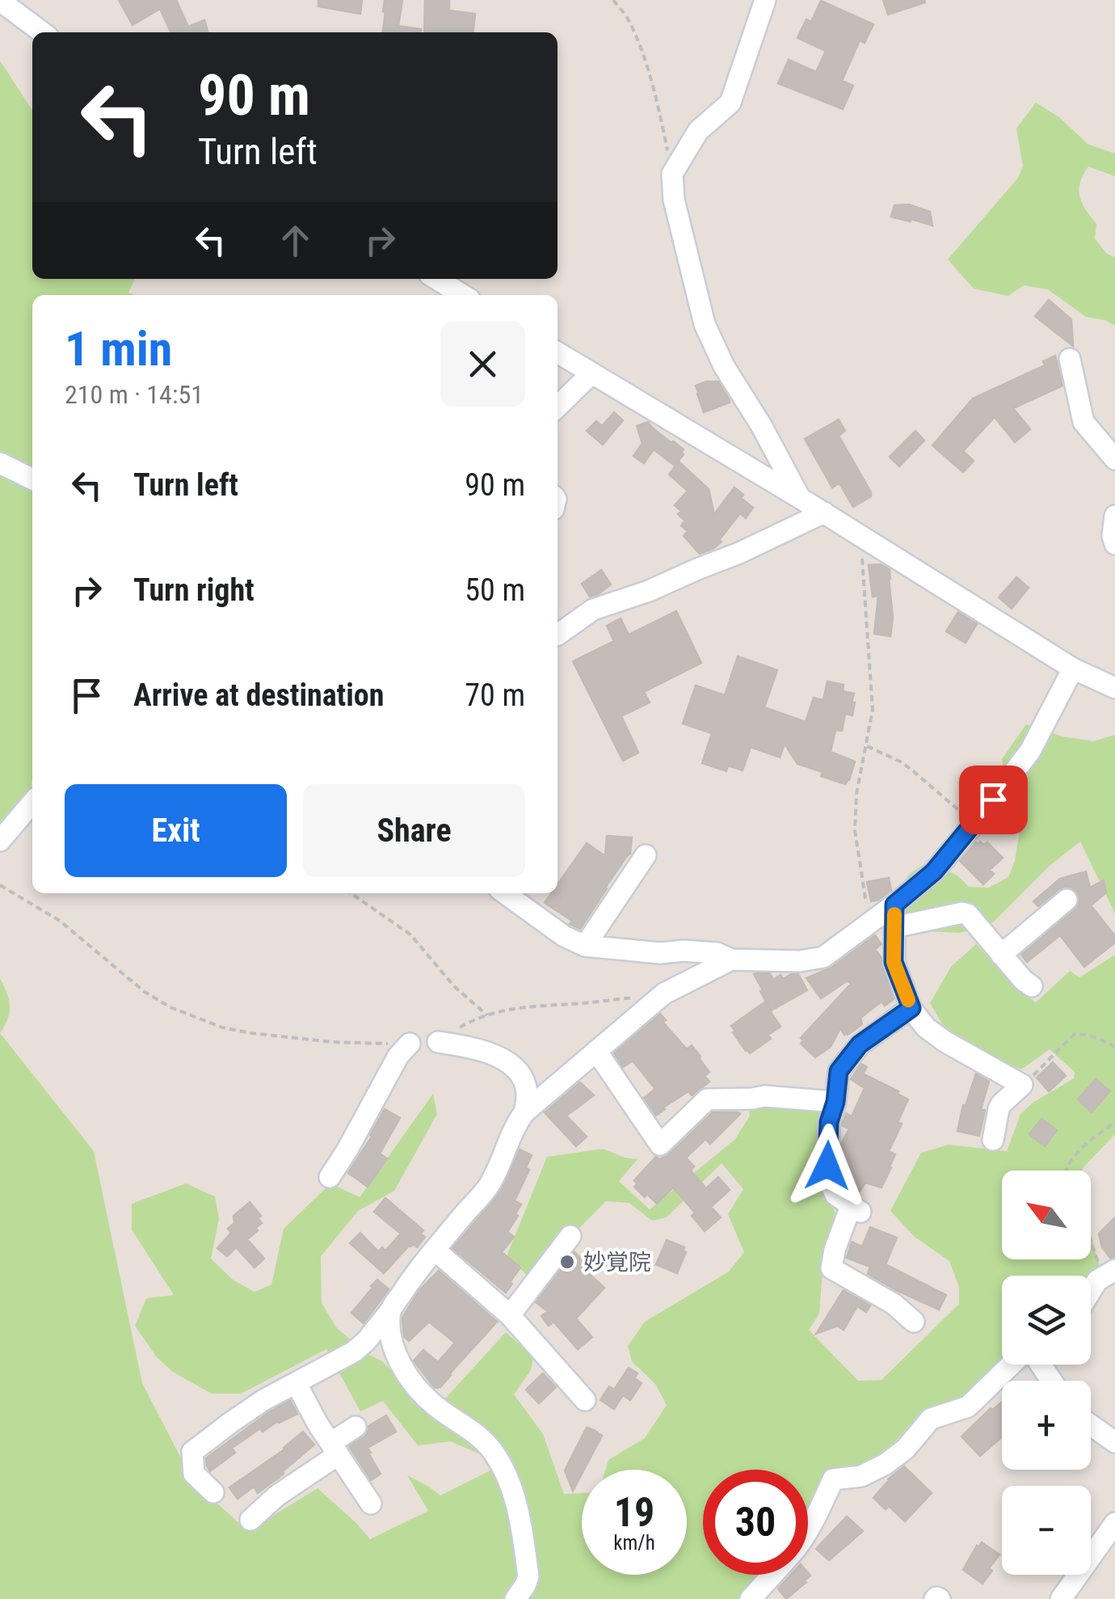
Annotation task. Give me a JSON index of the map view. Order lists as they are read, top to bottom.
{
  "places": ["妙覚院"],
  "north": "top left",
  "page": {
    "turn": ["90 m", "Turn left"],
    "heading": ["1 min", "210 m · 14:51"],
    "list": [
      {
        "name": "Turn left",
        "value": "90 m"
      },
      {
        "name": "Turn right",
        "value": "50 m"
      },
      {
        "name": "Arrive at destination",
        "value": "70 m"
      }
    ],
    "buttons": ["Exit", "Share"],
    "map_buttons": ["+", "−"],
    "speed": "19 km/h",
    "limit": "30"
  }
}
